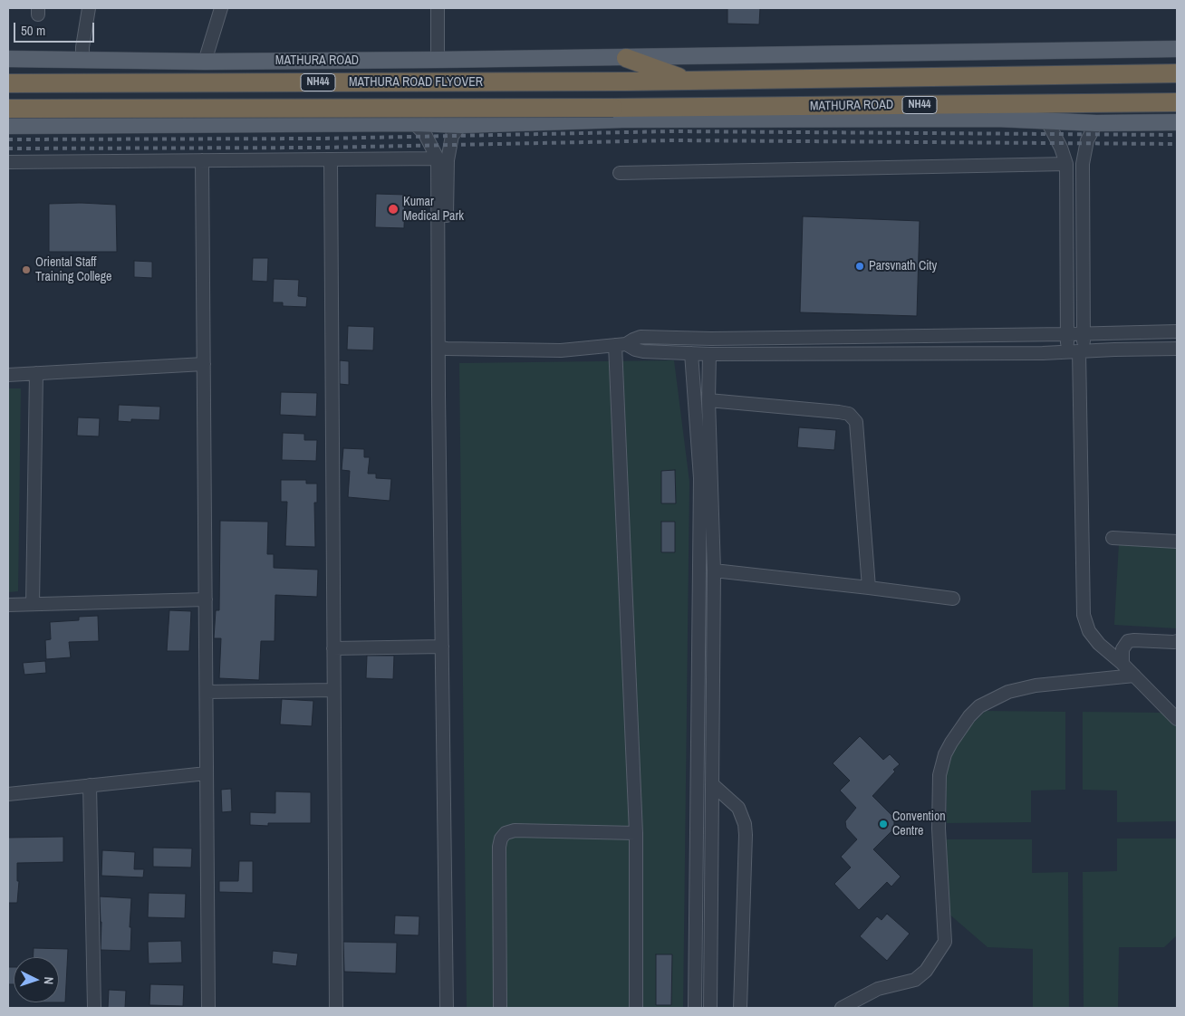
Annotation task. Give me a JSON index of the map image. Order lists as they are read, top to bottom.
{
  "streets": {
    "highway": ["MATHURA ROAD", "NH44", "MATHURA ROAD FLYOVER"]
  },
  "crossings": [
    ["MATHURA ROAD", "MATHURA ROAD FLYOVER"],
    ["NH44", "MATHURA ROAD FLYOVER"]
  ],
  "places": [
    "Kumar Medical Park",
    "Parsvnath City",
    "Oriental Staff Training College",
    "Convention Centre"
  ],
  "scale_bar": "50 m",
  "north": "right"
}
